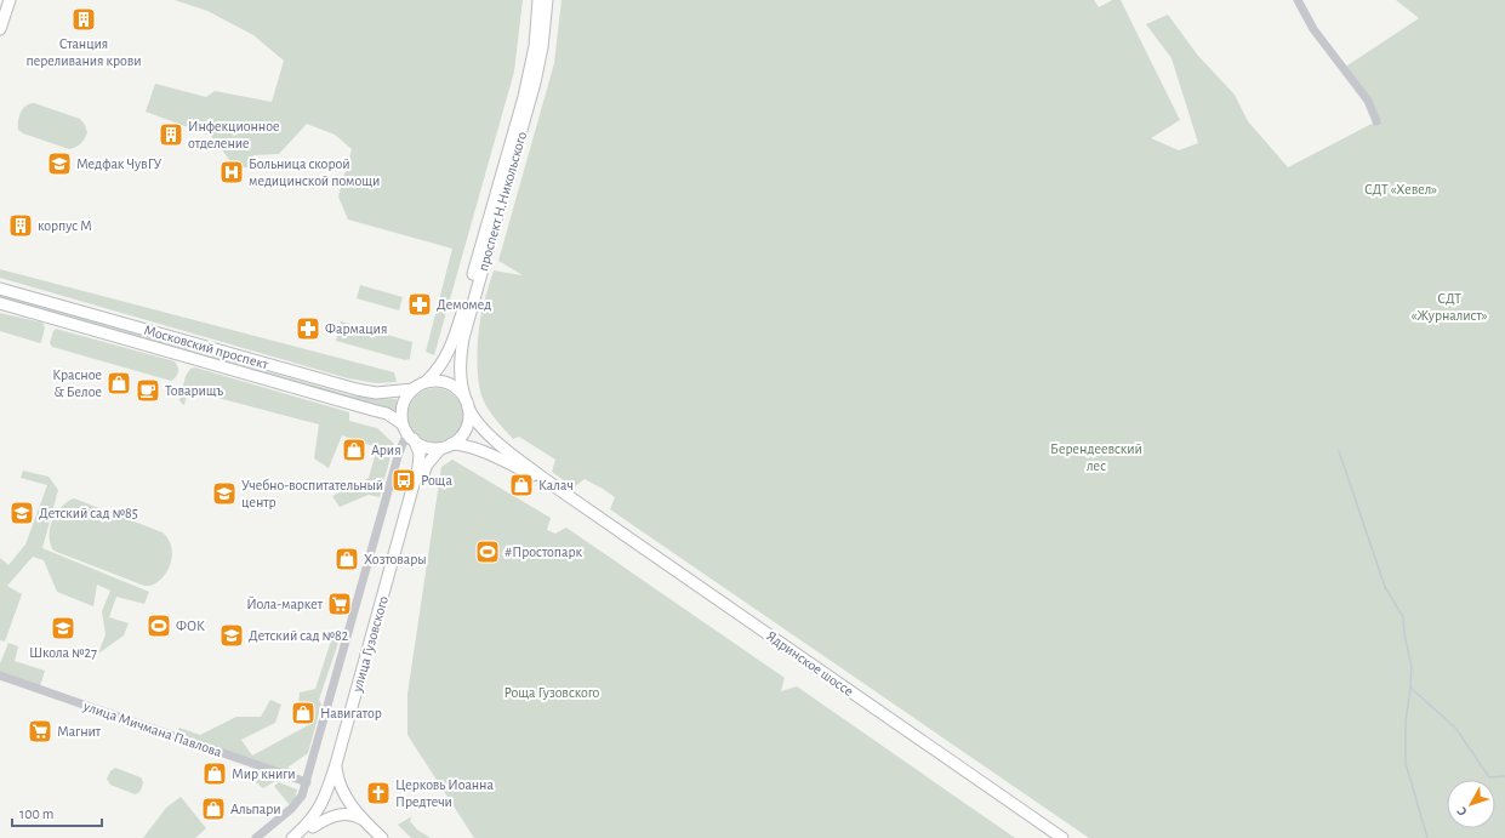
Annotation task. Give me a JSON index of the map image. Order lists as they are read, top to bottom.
{
  "streets": {
    "main road": [
      "проспект Н.Никольского",
      "Московский проспект",
      "улица Гузовского",
      "Ядринское шоссе"
    ],
    "street": ["улица Мичмана Павлова"]
  },
  "crossings": [
    ["проспект Н.Никольского", "Московский проспект"],
    ["проспект Н.Никольского", "улица Гузовского"],
    ["проспект Н.Никольского", "Ядринское шоссе"],
    ["Московский проспект", "улица Гузовского"],
    ["Московский проспект", "Ядринское шоссе"],
    ["улица Гузовского", "Ядринское шоссе"]
  ],
  "parks": [
    "СДТ «Хевел»",
    "СДТ «Журналист»",
    "Берендеевский лес",
    "Роща Гузовского"
  ],
  "places": {
    "building": ["Станция переливания крови", "Инфекционное отделение", "корпус М"],
    "school or university": [
      "Медфак ЧувГУ",
      "Учебно-воспитательный центр",
      "Детский сад №85",
      "Школа №27",
      "Детский сад №82"
    ],
    "hospital": ["Больница скорой медицинской помощи"],
    "pharmacy": ["Демомед", "Фармация"],
    "shop": [
      "Красное & Белое",
      "Ария",
      "Калач",
      "Хозтовары",
      "Навигатор",
      "Мир книги",
      "Альпари"
    ],
    "cafe": ["Товарищъ"],
    "bus stop": ["Роща"],
    "sports": ["#Простопарк", "ФОК"],
    "supermarket": ["Йола-маркет", "Магнит"],
    "church": ["Церковь Иоанна Предтечи"]
  },
  "scale_bar": "100 m",
  "north": "bottom left"
}
